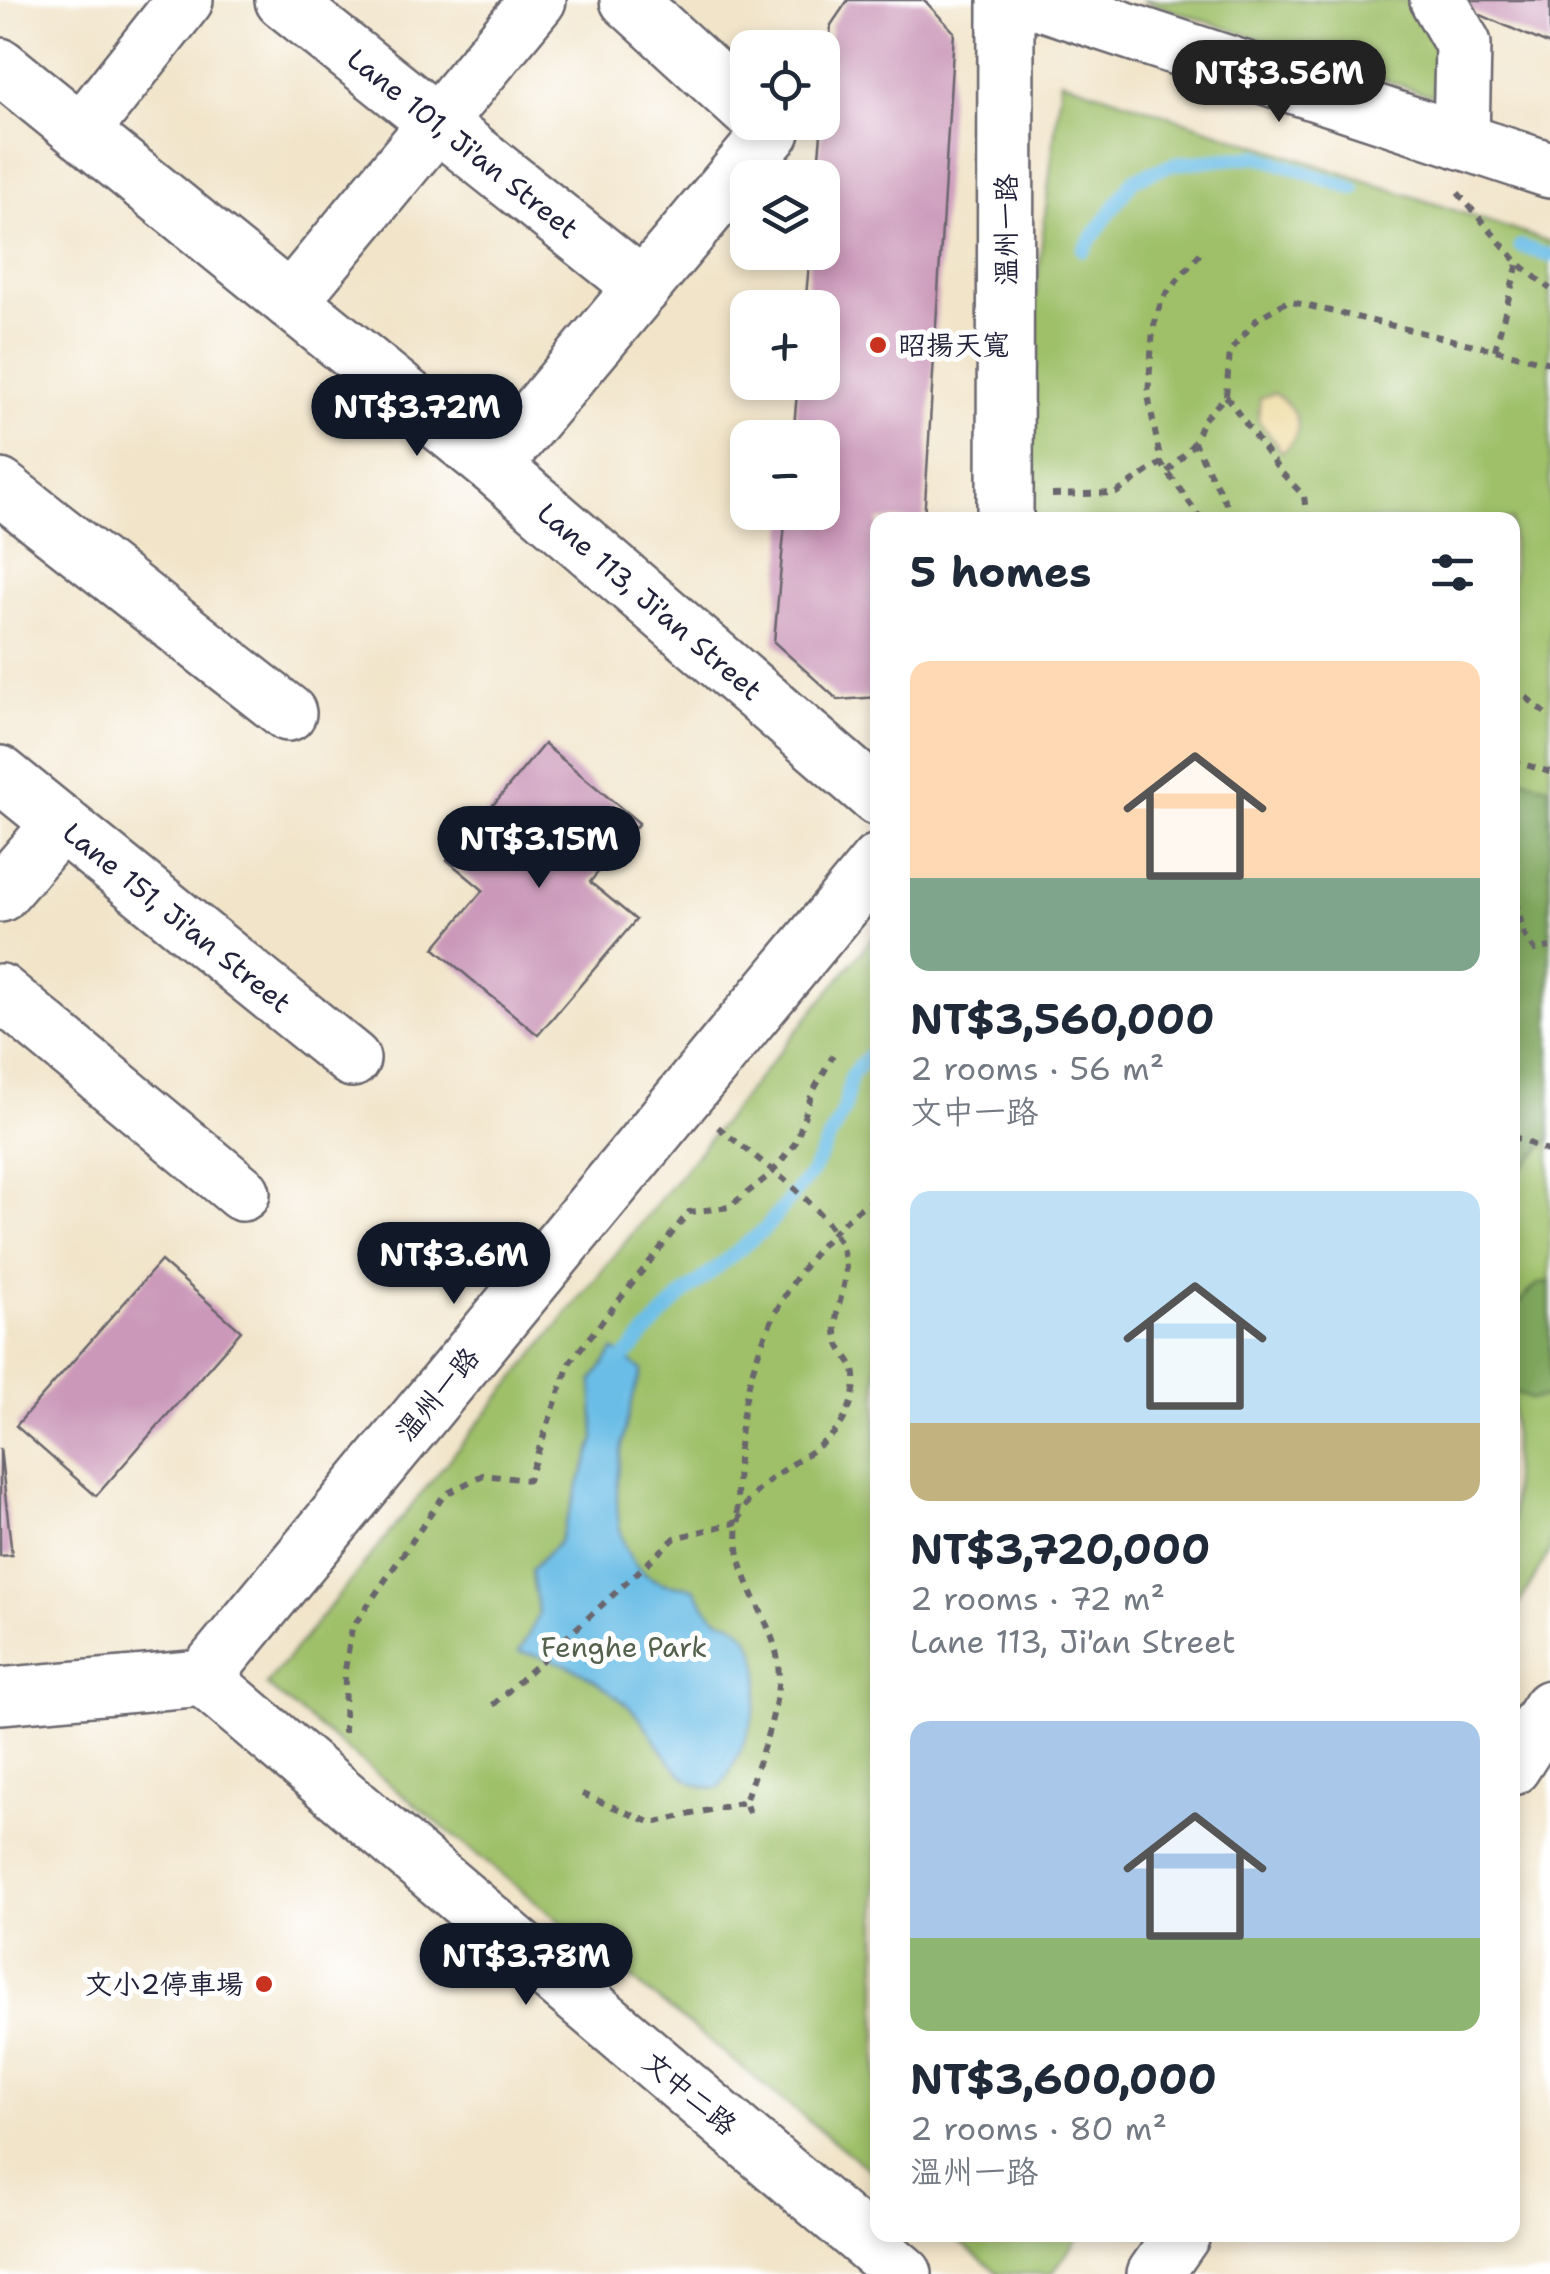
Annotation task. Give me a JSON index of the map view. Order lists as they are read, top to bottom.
{
  "streets": {
    "street": [
      "Lane 101, Ji'an Street",
      "溫州一路",
      "Lane 113, Ji'an Street",
      "Lane 151, Ji'an Street",
      "文中二路"
    ]
  },
  "crossings": [
    ["溫州一路", "文中二路"]
  ],
  "parks": ["Fenghe Park"],
  "places": ["昭揚天寬", "文小2停車場"],
  "page": {
    "map_buttons": ["+", "−"],
    "price": [
      "NT$3.56M",
      "NT$3.72M",
      "NT$3.15M",
      "NT$3.6M",
      "NT$3.78M"
    ],
    "heading": "5 homes",
    "list": [
      {
        "name": "NT$3,560,000",
        "note": "2 rooms · 56 m² · 文中一路"
      },
      {
        "name": "NT$3,720,000",
        "note": "2 rooms · 72 m² · Lane 113, Ji'an Street"
      },
      {
        "name": "NT$3,600,000",
        "note": "2 rooms · 80 m² · 溫州一路"
      }
    ]
  }
}
